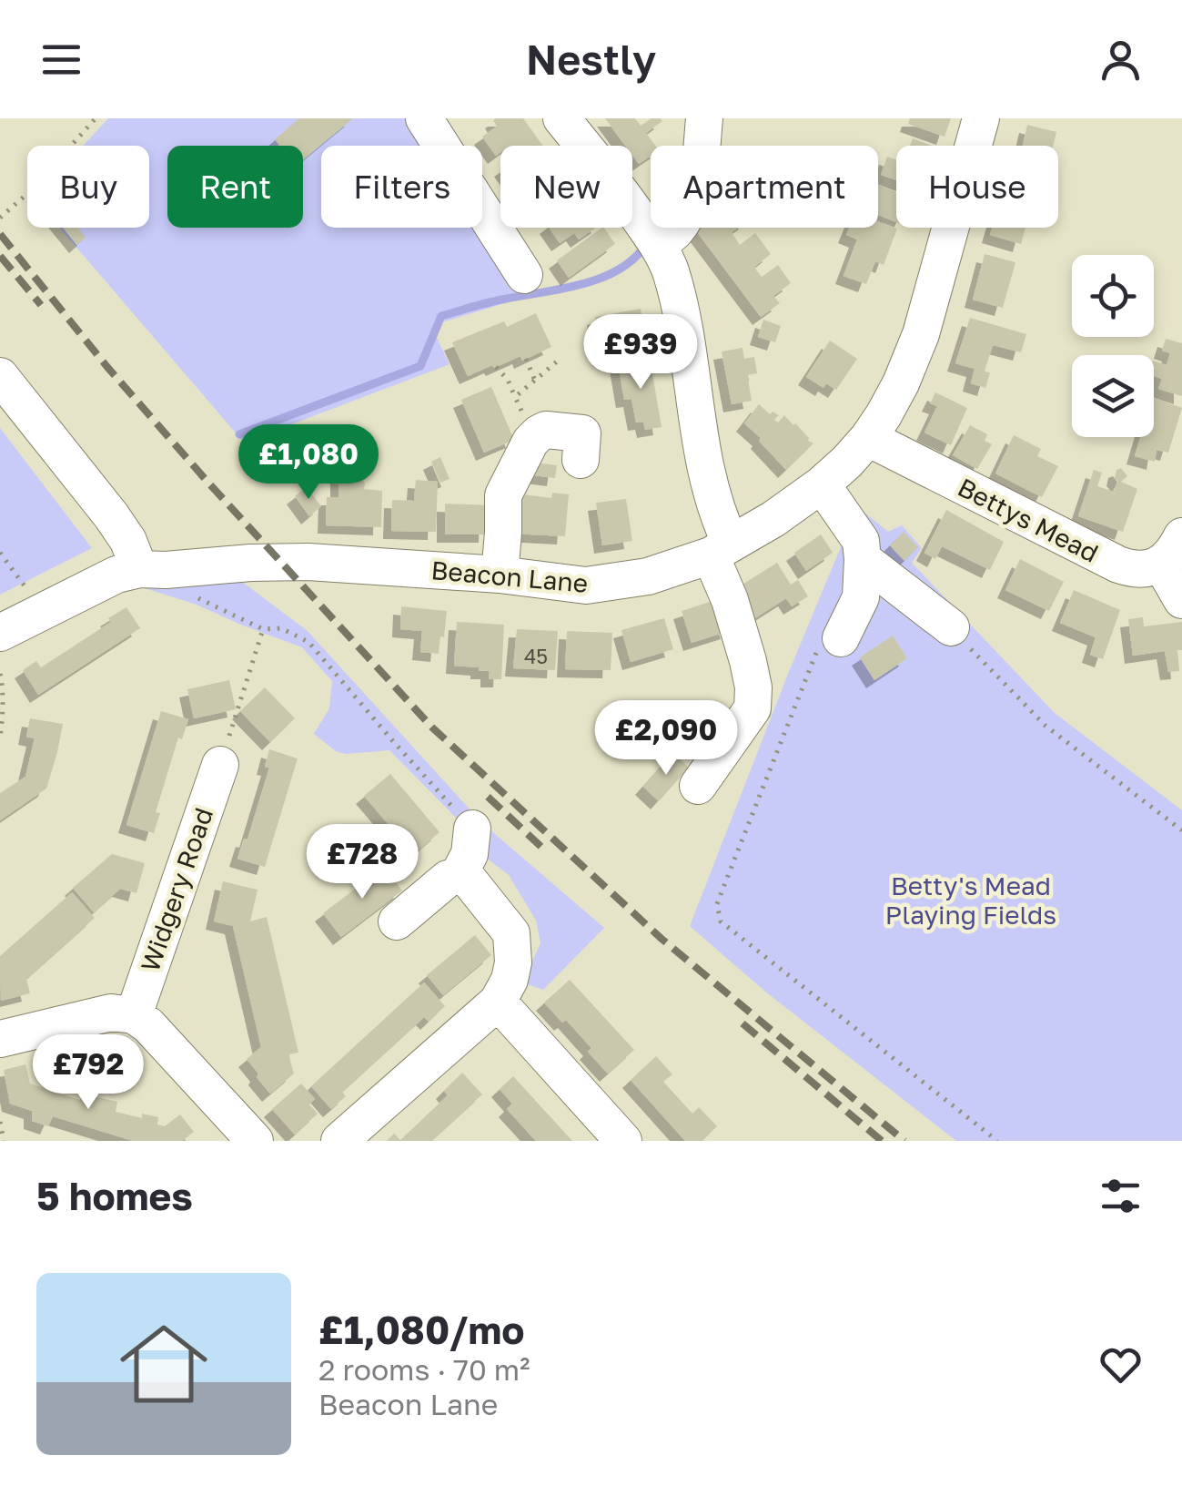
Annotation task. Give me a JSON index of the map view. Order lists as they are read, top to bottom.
{
  "streets": {
    "street": ["Bettys Mead", "Beacon Lane", "Widgery Road"]
  },
  "crossings": [
    ["Bettys Mead", "Beacon Lane"]
  ],
  "parks": ["Betty's Mead Playing Fields"],
  "house_numbers": ["45"],
  "page": {
    "header": "Nestly",
    "chip": [
      "Buy",
      "Rent",
      "Filters",
      "New",
      "Apartment",
      "House"
    ],
    "price": [
      "£939",
      "£1,080",
      "£2,090",
      "£728",
      "£792"
    ],
    "heading": "5 homes",
    "list": [
      {
        "name": "£1,080/mo",
        "note": "2 rooms · 70 m² · Beacon Lane"
      }
    ]
  }
}
